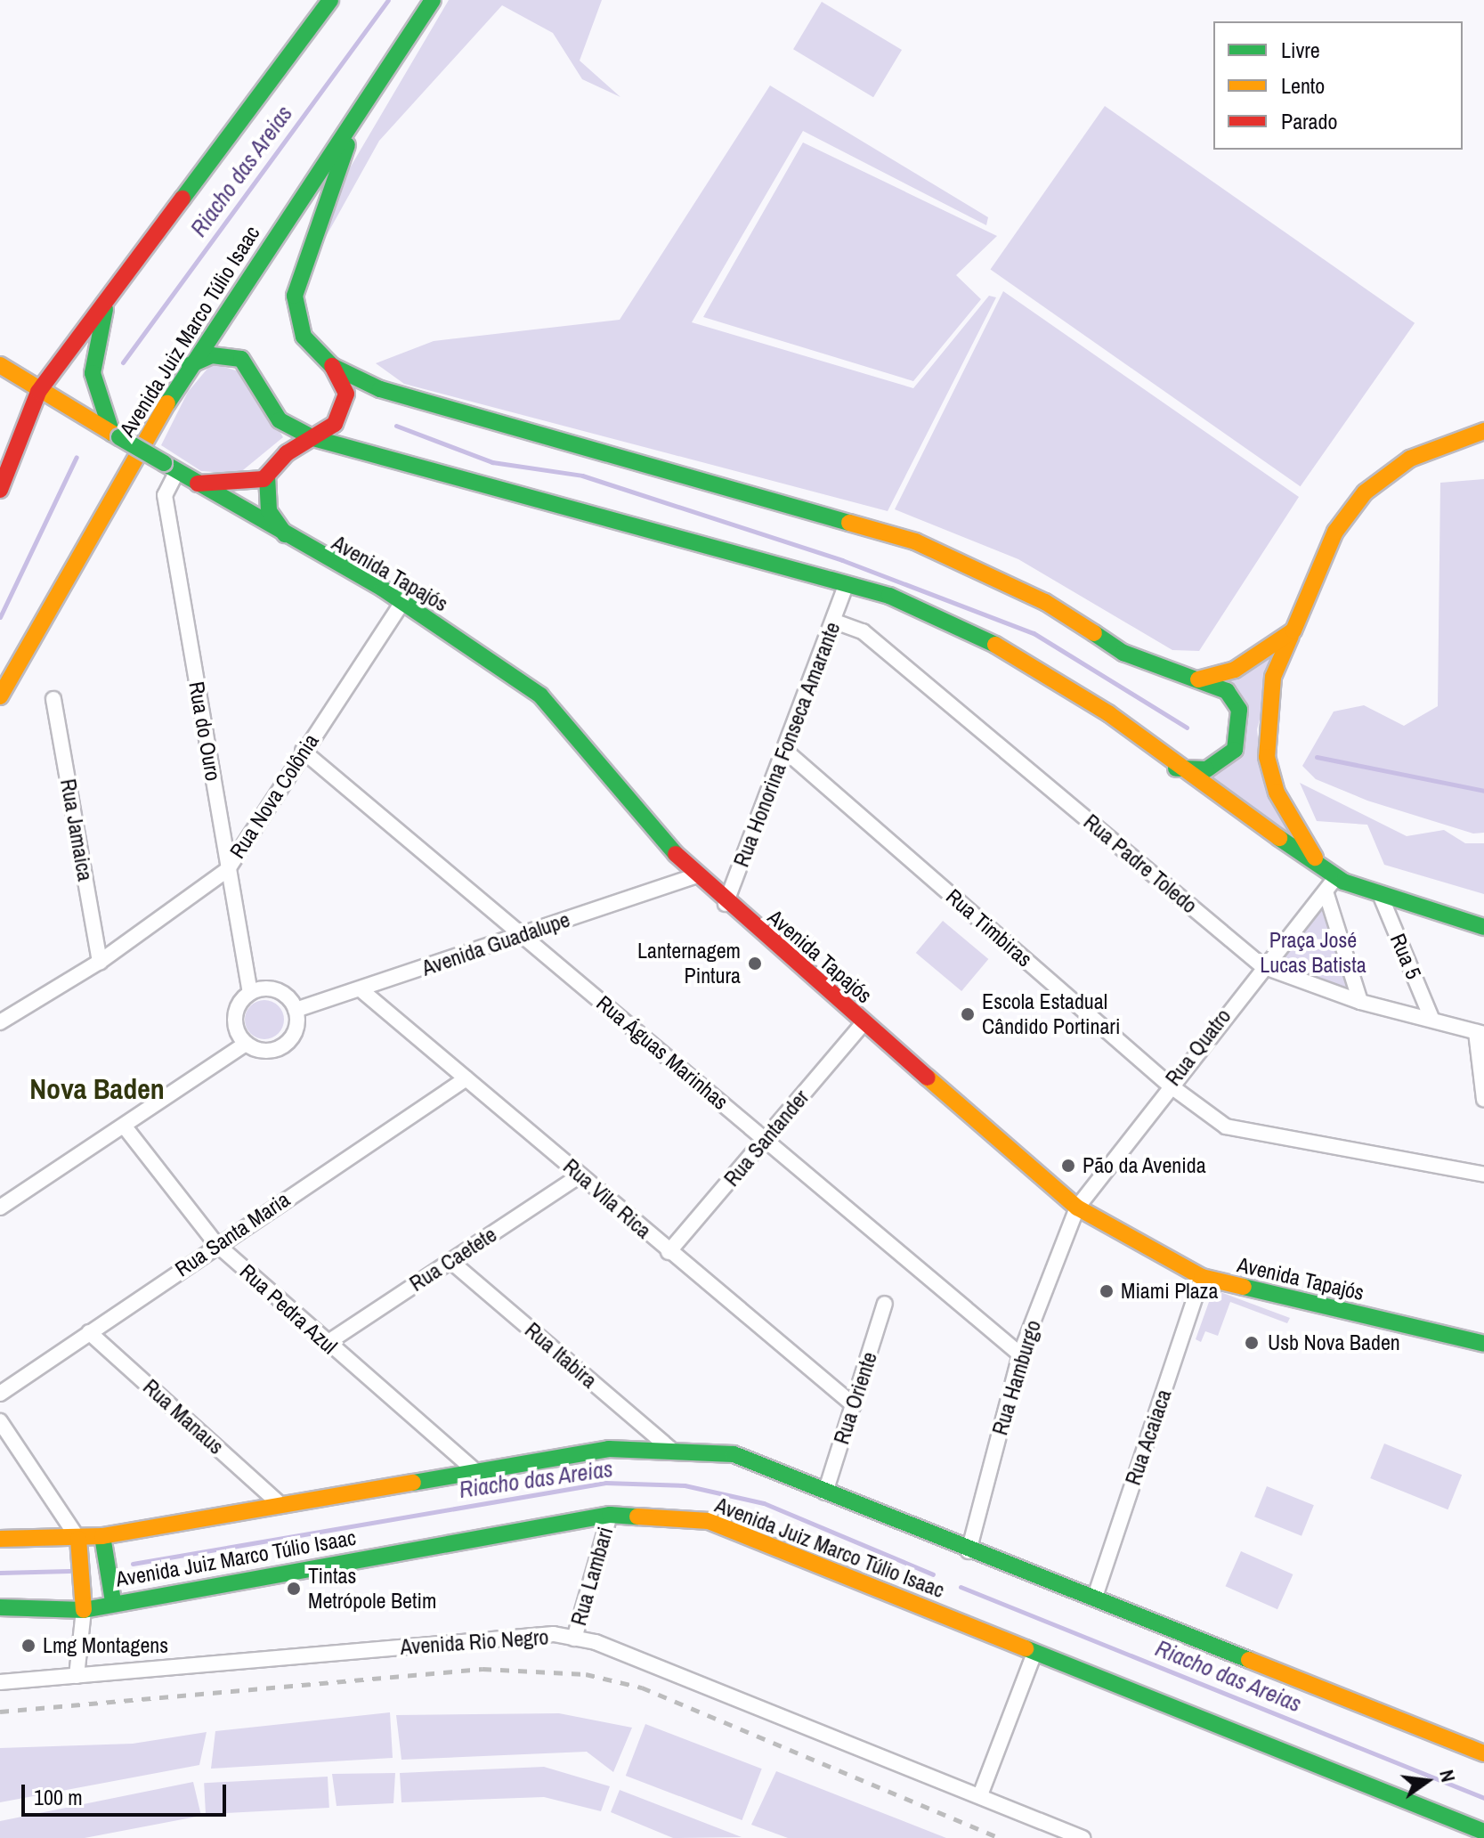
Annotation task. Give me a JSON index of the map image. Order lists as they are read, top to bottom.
{
  "streets": {
    "main road": ["Avenida Juiz Marco Túlio Isaac", "Avenida Tapajós"],
    "street": [
      "Rua do Ouro",
      "Rua Honorina Fonseca Amarante",
      "Rua Nova Colônia",
      "Rua Jamaica",
      "Rua Padre Toledo",
      "Rua Timbiras",
      "Avenida Guadalupe",
      "Rua 5",
      "Rua Quatro",
      "Rua Águas Marinhas",
      "Rua Santander",
      "Rua Vila Rica",
      "Rua Santa Maria",
      "Rua Caetete",
      "Rua Pedra Azul",
      "Rua Itabira",
      "Rua Hamburgo",
      "Rua Oriente",
      "Rua Manaus",
      "Rua Acaiaca",
      "Rua Lambari",
      "Avenida Rio Negro"
    ]
  },
  "crossings": [
    ["Avenida Juiz Marco Túlio Isaac", "Rua Lambari"],
    ["Avenida Tapajós", "Rua do Ouro"],
    ["Avenida Tapajós", "Rua Honorina Fonseca Amarante"],
    ["Avenida Tapajós", "Rua Nova Colônia"],
    ["Avenida Tapajós", "Avenida Guadalupe"],
    ["Avenida Tapajós", "Rua Quatro"],
    ["Avenida Tapajós", "Rua Santander"],
    ["Avenida Tapajós", "Rua Hamburgo"],
    ["Avenida Tapajós", "Rua Acaiaca"],
    ["Rua do Ouro", "Rua Nova Colônia"],
    ["Rua do Ouro", "Avenida Guadalupe"],
    ["Rua Honorina Fonseca Amarante", "Rua Padre Toledo"],
    ["Rua Honorina Fonseca Amarante", "Rua Timbiras"],
    ["Rua Nova Colônia", "Rua Jamaica"],
    ["Rua Nova Colônia", "Rua Águas Marinhas"],
    ["Rua Padre Toledo", "Rua 5"],
    ["Rua Padre Toledo", "Rua Quatro"],
    ["Rua Timbiras", "Rua Quatro"],
    ["Avenida Guadalupe", "Rua Águas Marinhas"],
    ["Avenida Guadalupe", "Rua Vila Rica"],
    ["Rua Quatro", "Rua Hamburgo"],
    ["Rua Águas Marinhas", "Rua Santander"],
    ["Rua Águas Marinhas", "Rua Hamburgo"],
    ["Rua Santander", "Rua Vila Rica"],
    ["Rua Vila Rica", "Rua Santa Maria"],
    ["Rua Vila Rica", "Rua Caetete"],
    ["Rua Vila Rica", "Rua Oriente"],
    ["Rua Santa Maria", "Rua Pedra Azul"],
    ["Rua Santa Maria", "Rua Manaus"],
    ["Rua Caetete", "Rua Pedra Azul"],
    ["Rua Caetete", "Rua Itabira"],
    ["Rua Lambari", "Avenida Rio Negro"]
  ],
  "districts": ["Nova Baden"],
  "water": ["Riacho das Areias"],
  "parks": ["Praça José Lucas Batista"],
  "places": [
    "Lanternagem Pintura",
    "Escola Estadual Cândido Portinari",
    "Pão da Avenida",
    "Miami Plaza",
    "Usb Nova Baden",
    "Tintas Metrópole Betim",
    "Lmg Montagens"
  ],
  "legend": ["Livre", "Lento", "Parado"],
  "scale_bar": "100 m",
  "north": "right"
}
